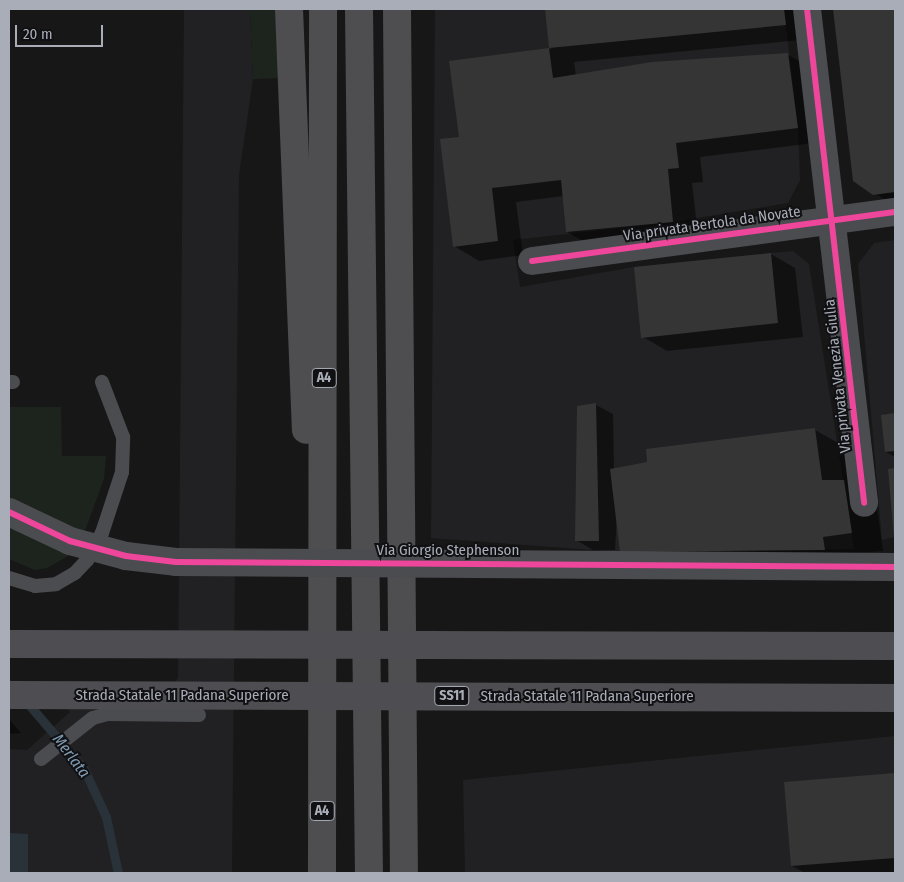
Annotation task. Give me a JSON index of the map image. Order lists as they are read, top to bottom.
{
  "streets": {
    "highway": ["A4", "Strada Statale 11 Padana Superiore", "SS11"],
    "street": ["Via privata Bertola da Novate", "Via privata Venezia Giulia", "Via Giorgio Stephenson"]
  },
  "crossings": [
    ["Via privata Bertola da Novate", "Via privata Venezia Giulia"]
  ],
  "water": ["Merlata"],
  "scale_bar": "20 m"
}
